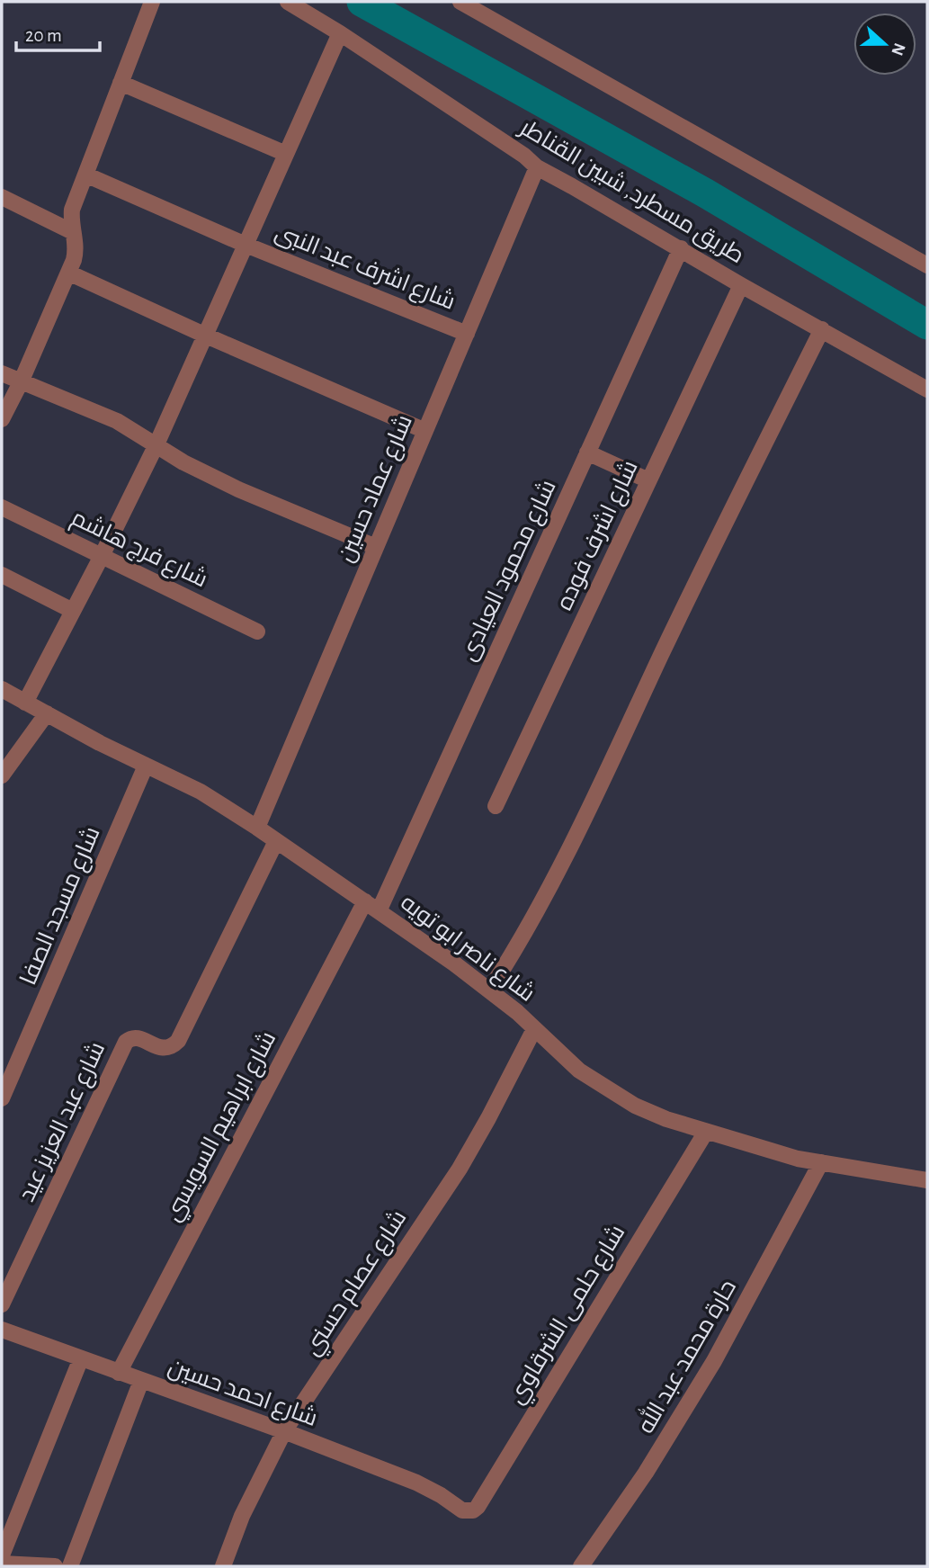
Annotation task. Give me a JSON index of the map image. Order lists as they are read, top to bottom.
{
  "streets": {
    "street": [
      "طريق مسطرد, شبين القناطر",
      "شارع اشرف عبد النبى",
      "شارع عماد حسين",
      "شارع اشرف فوده",
      "شارع فرج هاشم",
      "شارع محمود العيادى",
      "شارع مسجد الصفا",
      "شارع ناصر ابو تويه",
      "شارع عبد العزيز عيد",
      "شارع ابراهيم السويسي",
      "شارع عصام حسني",
      "شارع حلمى الشرقاوي",
      "حارة محمد عبد الله",
      "شارع احمد حسين"
    ]
  },
  "crossings": [
    ["طريق مسطرد, شبين القناطر", "شارع عماد حسين"],
    ["طريق مسطرد, شبين القناطر", "شارع اشرف فوده"],
    ["طريق مسطرد, شبين القناطر", "شارع محمود العيادى"],
    ["شارع اشرف عبد النبى", "شارع عماد حسين"],
    ["شارع عماد حسين", "شارع ناصر ابو تويه"],
    ["شارع محمود العيادى", "شارع ناصر ابو تويه"],
    ["شارع مسجد الصفا", "شارع ناصر ابو تويه"],
    ["شارع ناصر ابو تويه", "شارع عبد العزيز عيد"],
    ["شارع ناصر ابو تويه", "شارع ابراهيم السويسي"],
    ["شارع ناصر ابو تويه", "شارع عصام حسني"],
    ["شارع ناصر ابو تويه", "شارع حلمى الشرقاوي"],
    ["شارع ناصر ابو تويه", "حارة محمد عبد الله"],
    ["شارع ابراهيم السويسي", "شارع احمد حسين"],
    ["شارع عصام حسني", "شارع احمد حسين"],
    ["شارع حلمى الشرقاوي", "شارع احمد حسين"]
  ],
  "scale_bar": "20 m",
  "north": "right"
}
